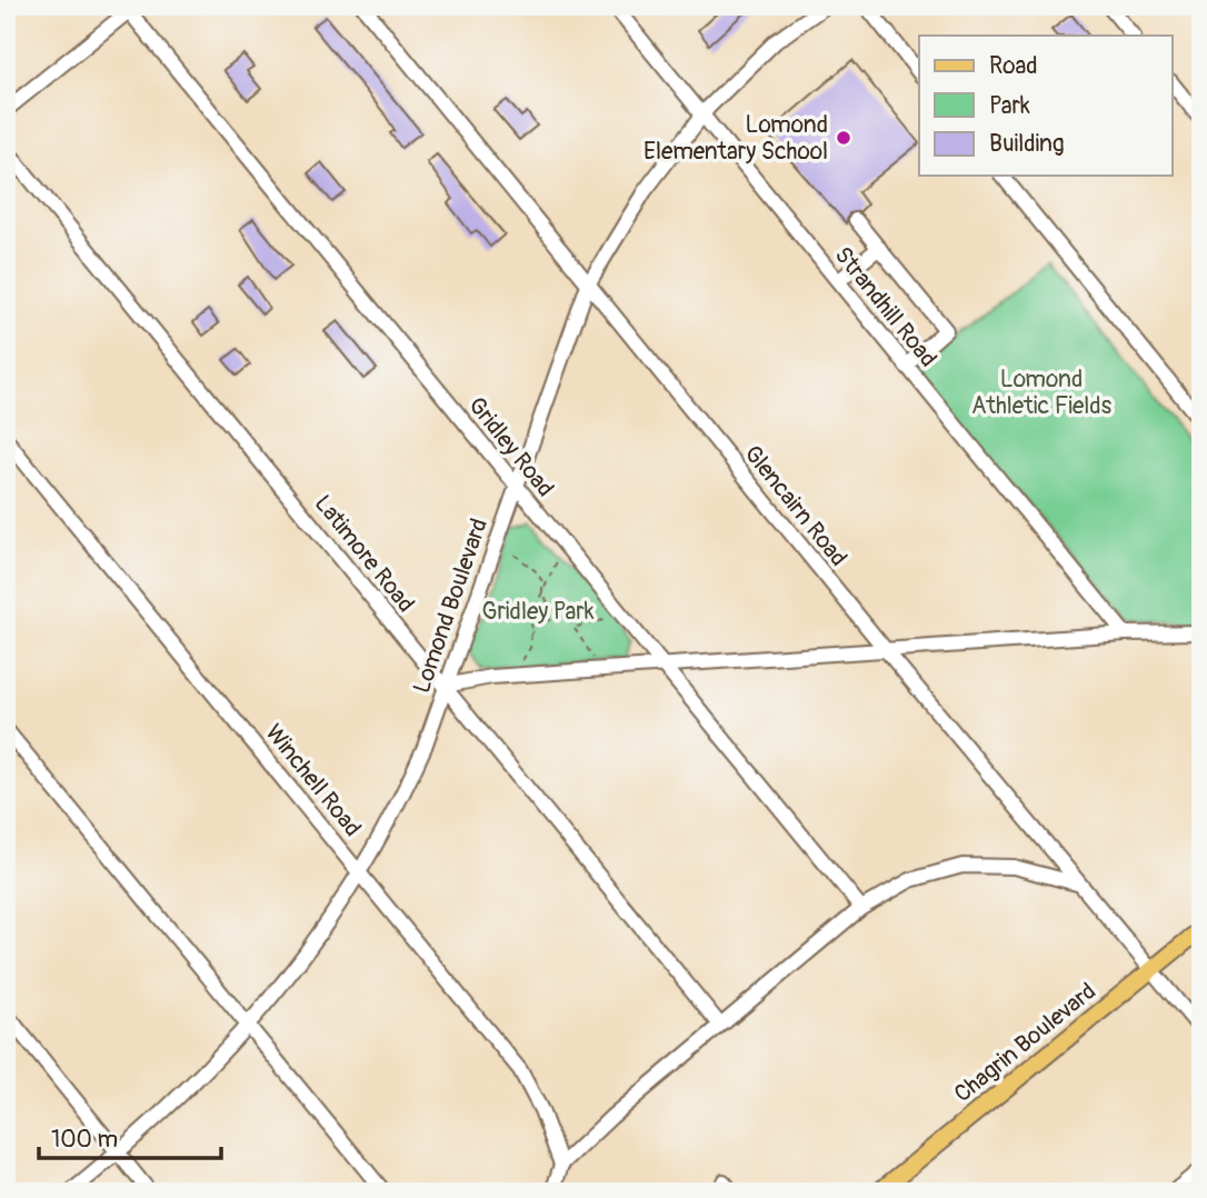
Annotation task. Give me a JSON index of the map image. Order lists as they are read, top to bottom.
{
  "streets": {
    "main road": ["Chagrin Boulevard"],
    "street": [
      "Strandhill Road",
      "Gridley Road",
      "Glencairn Road",
      "Latimore Road",
      "Lomond Boulevard",
      "Winchell Road"
    ]
  },
  "crossings": [
    ["Strandhill Road", "Lomond Boulevard"],
    ["Gridley Road", "Lomond Boulevard"],
    ["Glencairn Road", "Lomond Boulevard"],
    ["Glencairn Road", "Chagrin Boulevard"],
    ["Latimore Road", "Lomond Boulevard"],
    ["Lomond Boulevard", "Winchell Road"]
  ],
  "parks": ["Lomond Athletic Fields", "Gridley Park"],
  "places": ["Lomond Elementary School"],
  "legend": ["Road", "Park", "Building"],
  "scale_bar": "100 m"
}
